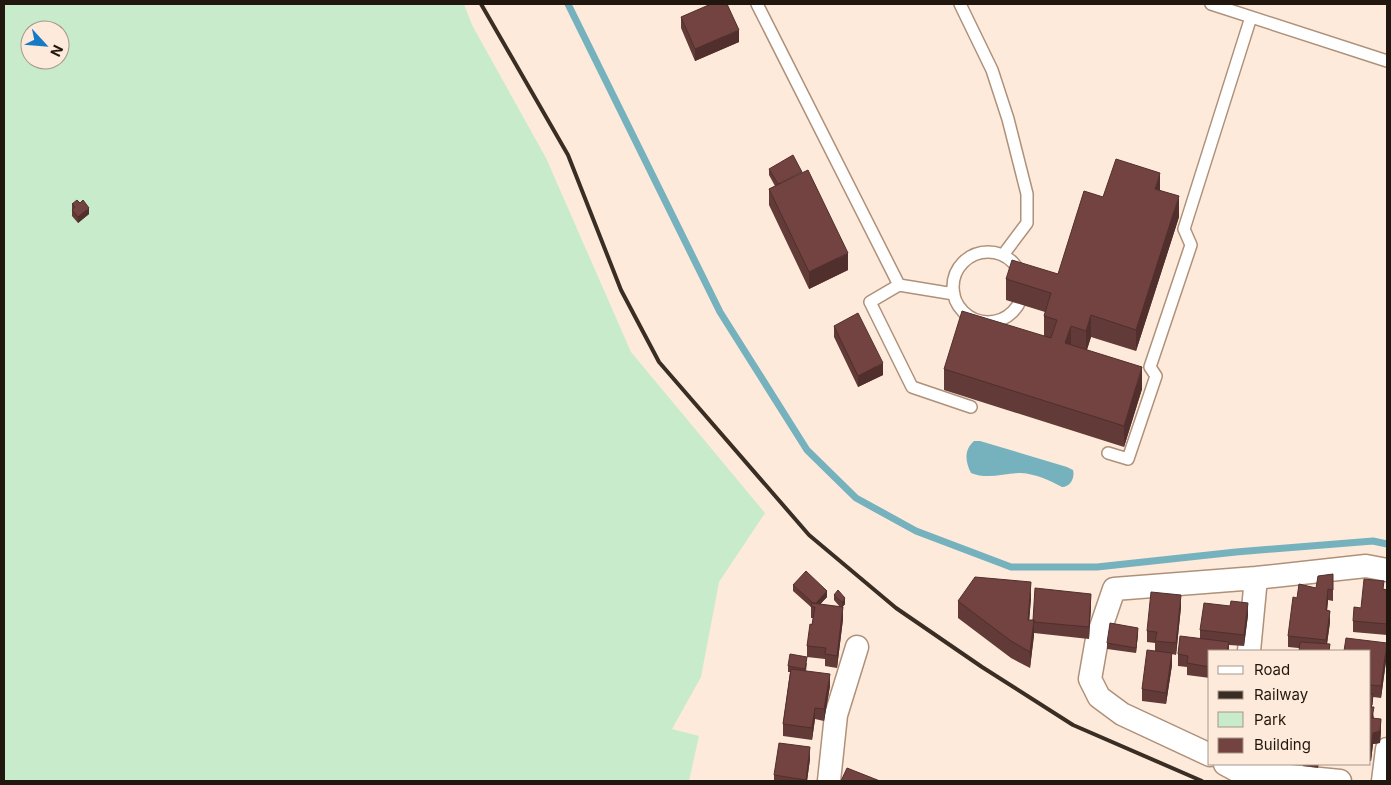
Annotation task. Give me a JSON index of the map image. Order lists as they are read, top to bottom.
{
  "legend": [
    "Road",
    "Railway",
    "Park",
    "Building"
  ],
  "north": "bottom right"
}
